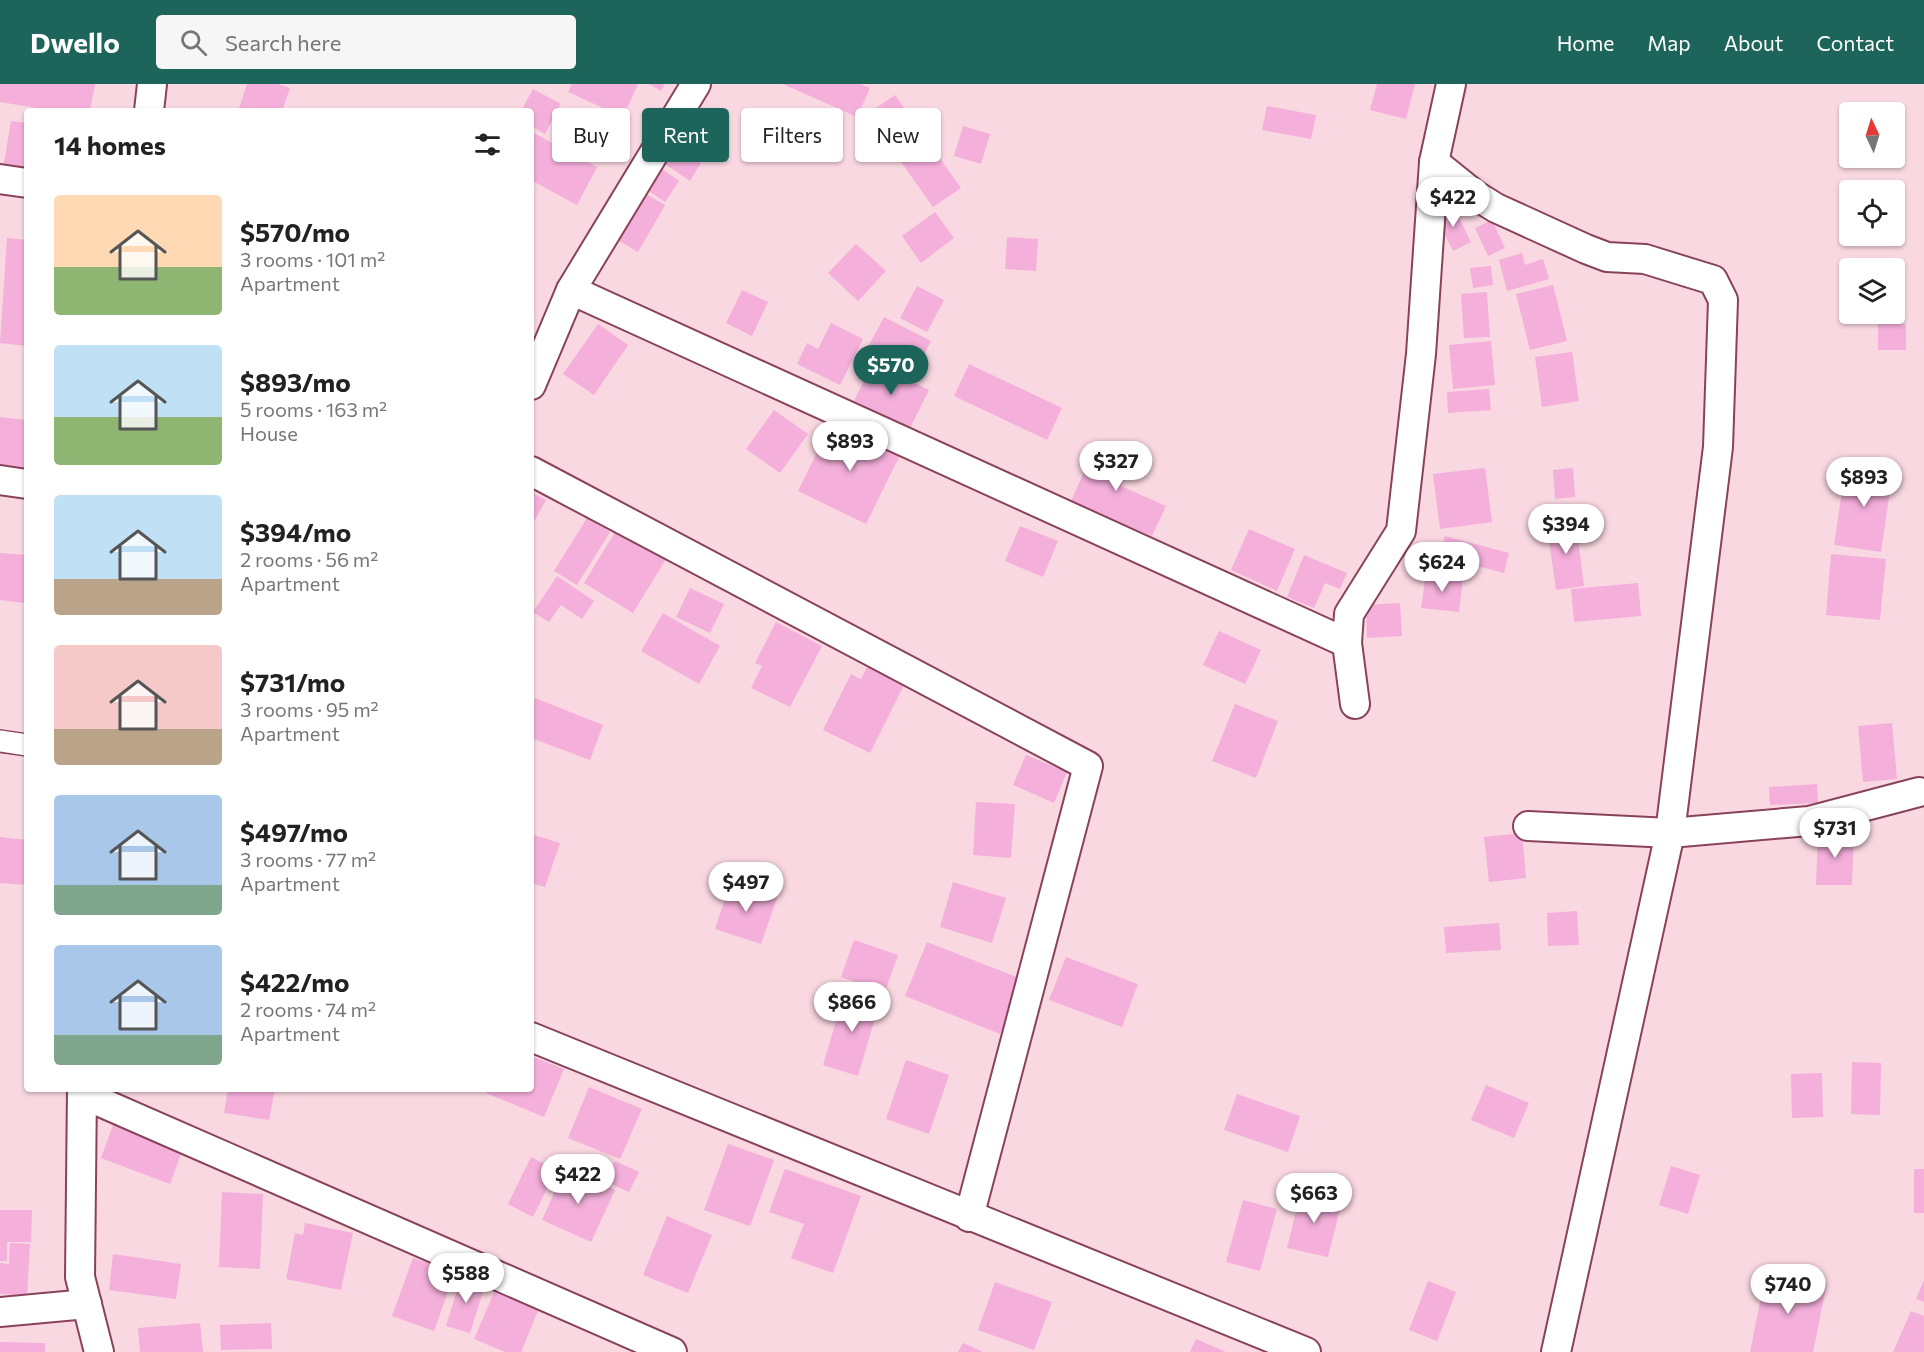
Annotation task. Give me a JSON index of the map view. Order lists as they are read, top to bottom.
{
  "north": "top",
  "page": {
    "header": "Dwello",
    "search": "Search here",
    "nav": [
      "Home",
      "Map",
      "About",
      "Contact"
    ],
    "chip": [
      "Buy",
      "Rent",
      "Filters",
      "New"
    ],
    "heading": "14 homes",
    "price": [
      "$422",
      "$570",
      "$893",
      "$327",
      "$893",
      "$394",
      "$624",
      "$731",
      "$497",
      "$866",
      "$422",
      "$663",
      "$588",
      "$740"
    ],
    "list": [
      {
        "name": "$570/mo",
        "note": "3 rooms · 101 m² · Apartment"
      },
      {
        "name": "$893/mo",
        "note": "5 rooms · 163 m² · House"
      },
      {
        "name": "$394/mo",
        "note": "2 rooms · 56 m² · Apartment"
      },
      {
        "name": "$731/mo",
        "note": "3 rooms · 95 m² · Apartment"
      },
      {
        "name": "$497/mo",
        "note": "3 rooms · 77 m² · Apartment"
      },
      {
        "name": "$422/mo",
        "note": "2 rooms · 74 m² · Apartment"
      }
    ]
  }
}
